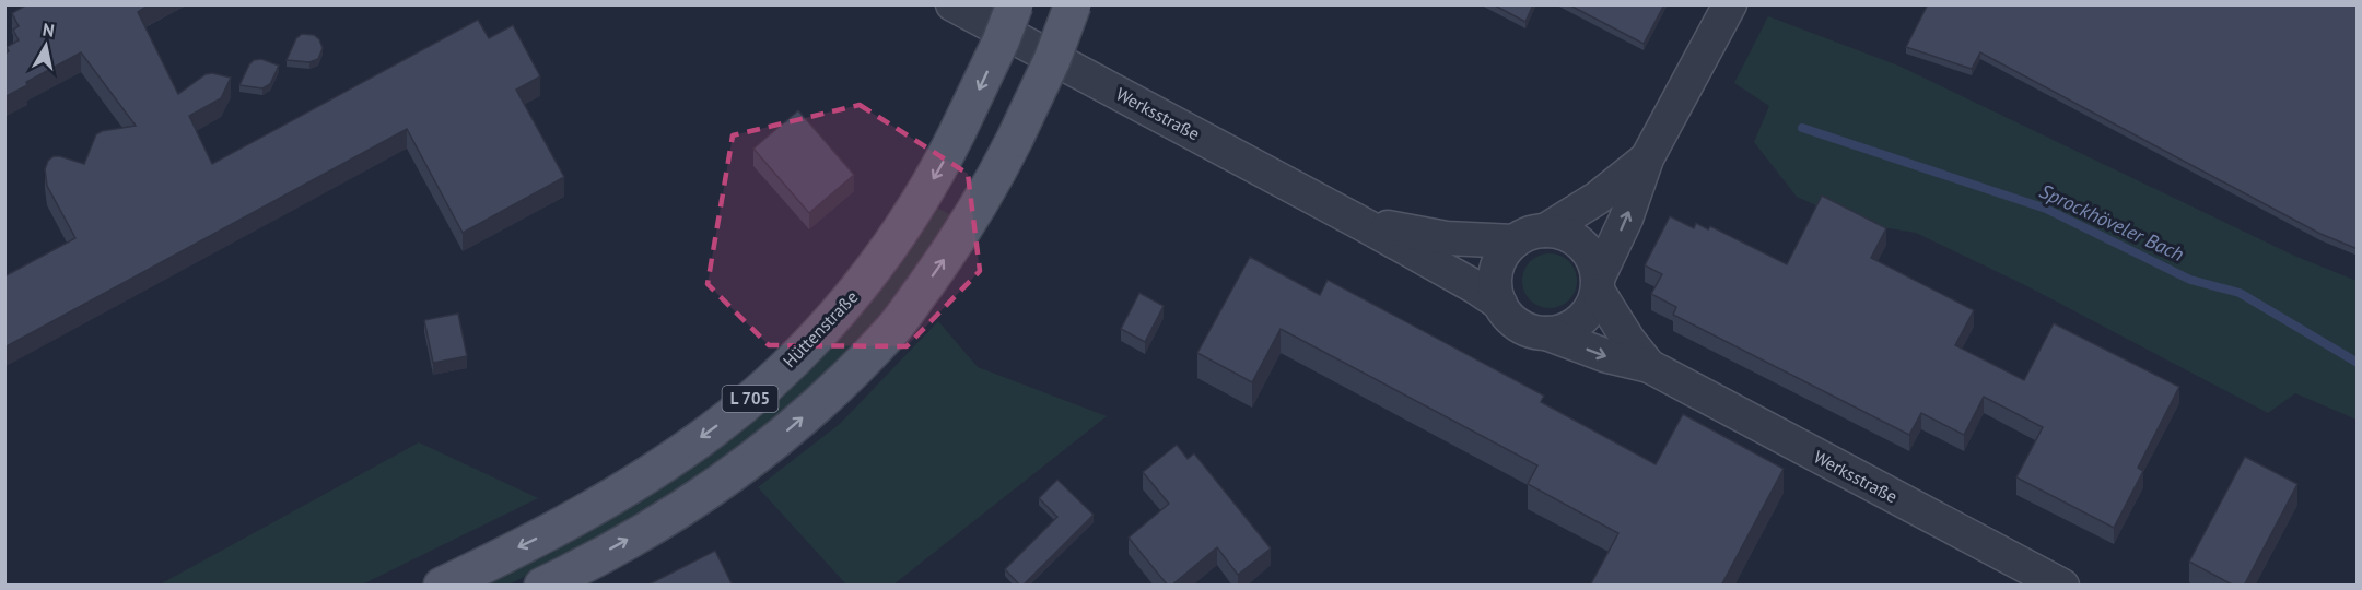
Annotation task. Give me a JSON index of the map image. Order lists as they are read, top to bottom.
{
  "streets": {
    "main road": ["Hüttenstraße", "L 705"],
    "street": ["Werksstraße"]
  },
  "water": ["Sprockhöveler Bach"],
  "north": "top"
}
